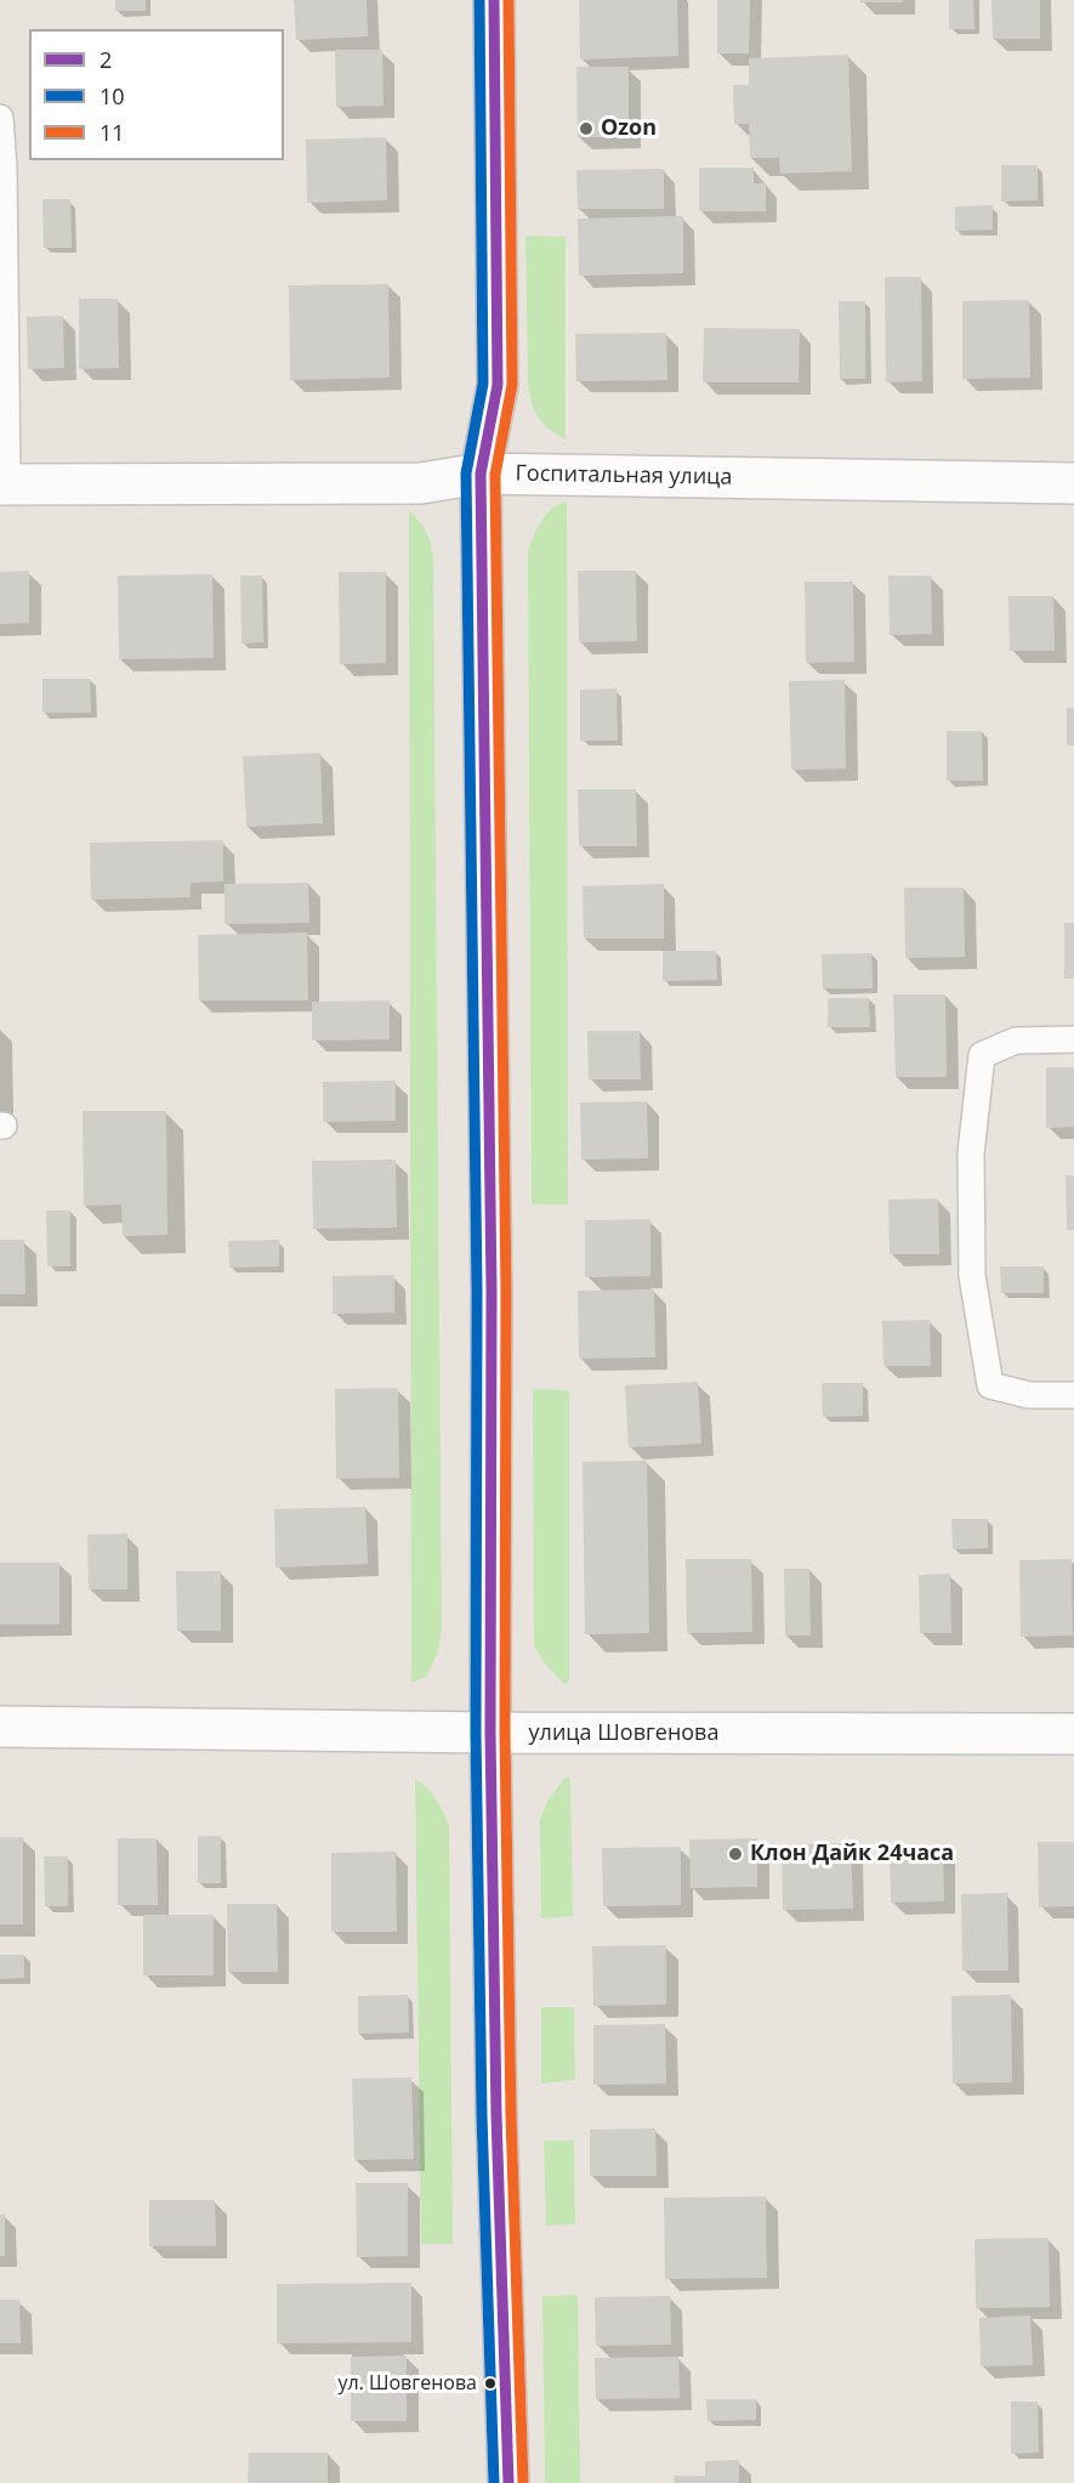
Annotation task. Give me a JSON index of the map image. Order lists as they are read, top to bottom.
{
  "streets": {
    "main road": ["Госпитальная улица", "улица Шовгенова"]
  },
  "places": ["Ozon", "Клон Дайк 24часа", "ул. Шовгенова"],
  "lines": ["transit line 2", "transit line 10", "transit line 11"],
  "legend": ["2", "10", "11"]
}
